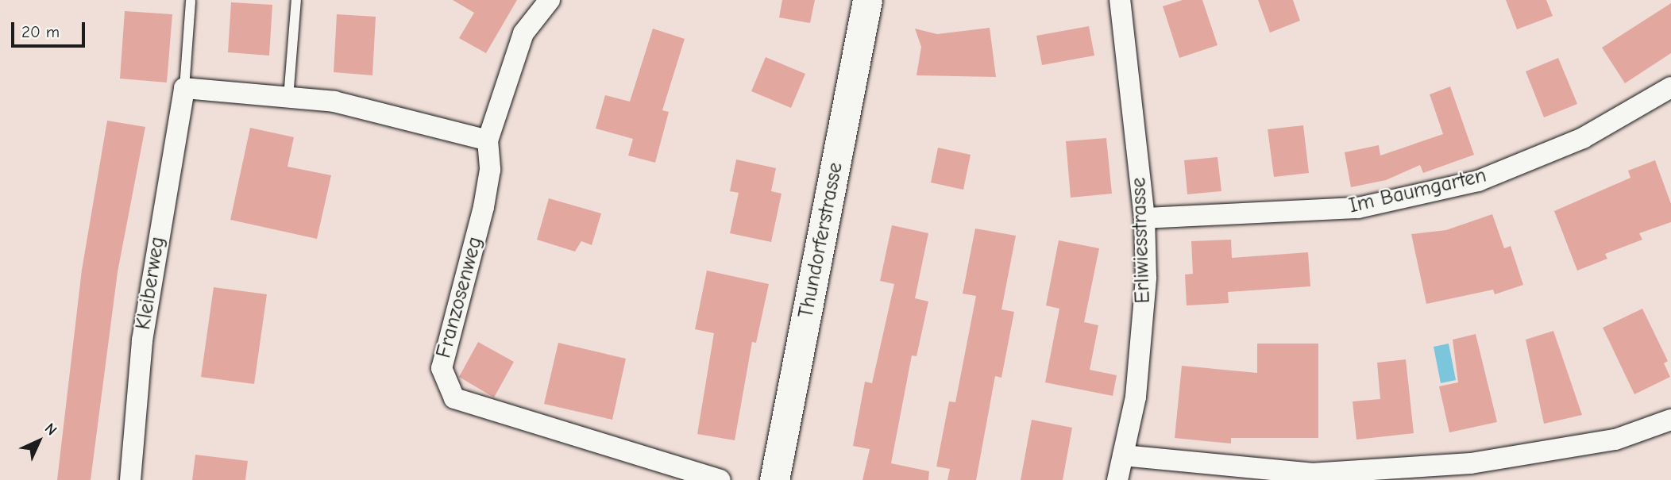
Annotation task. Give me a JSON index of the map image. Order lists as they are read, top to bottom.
{
  "streets": {
    "street": [
      "Im Baumgarten",
      "Thundorferstrasse",
      "Erliwiesstrasse",
      "Kleiberweg",
      "Franzosenweg"
    ]
  },
  "crossings": [
    ["Im Baumgarten", "Erliwiesstrasse"]
  ],
  "scale_bar": "20 m",
  "north": "top right"
}
